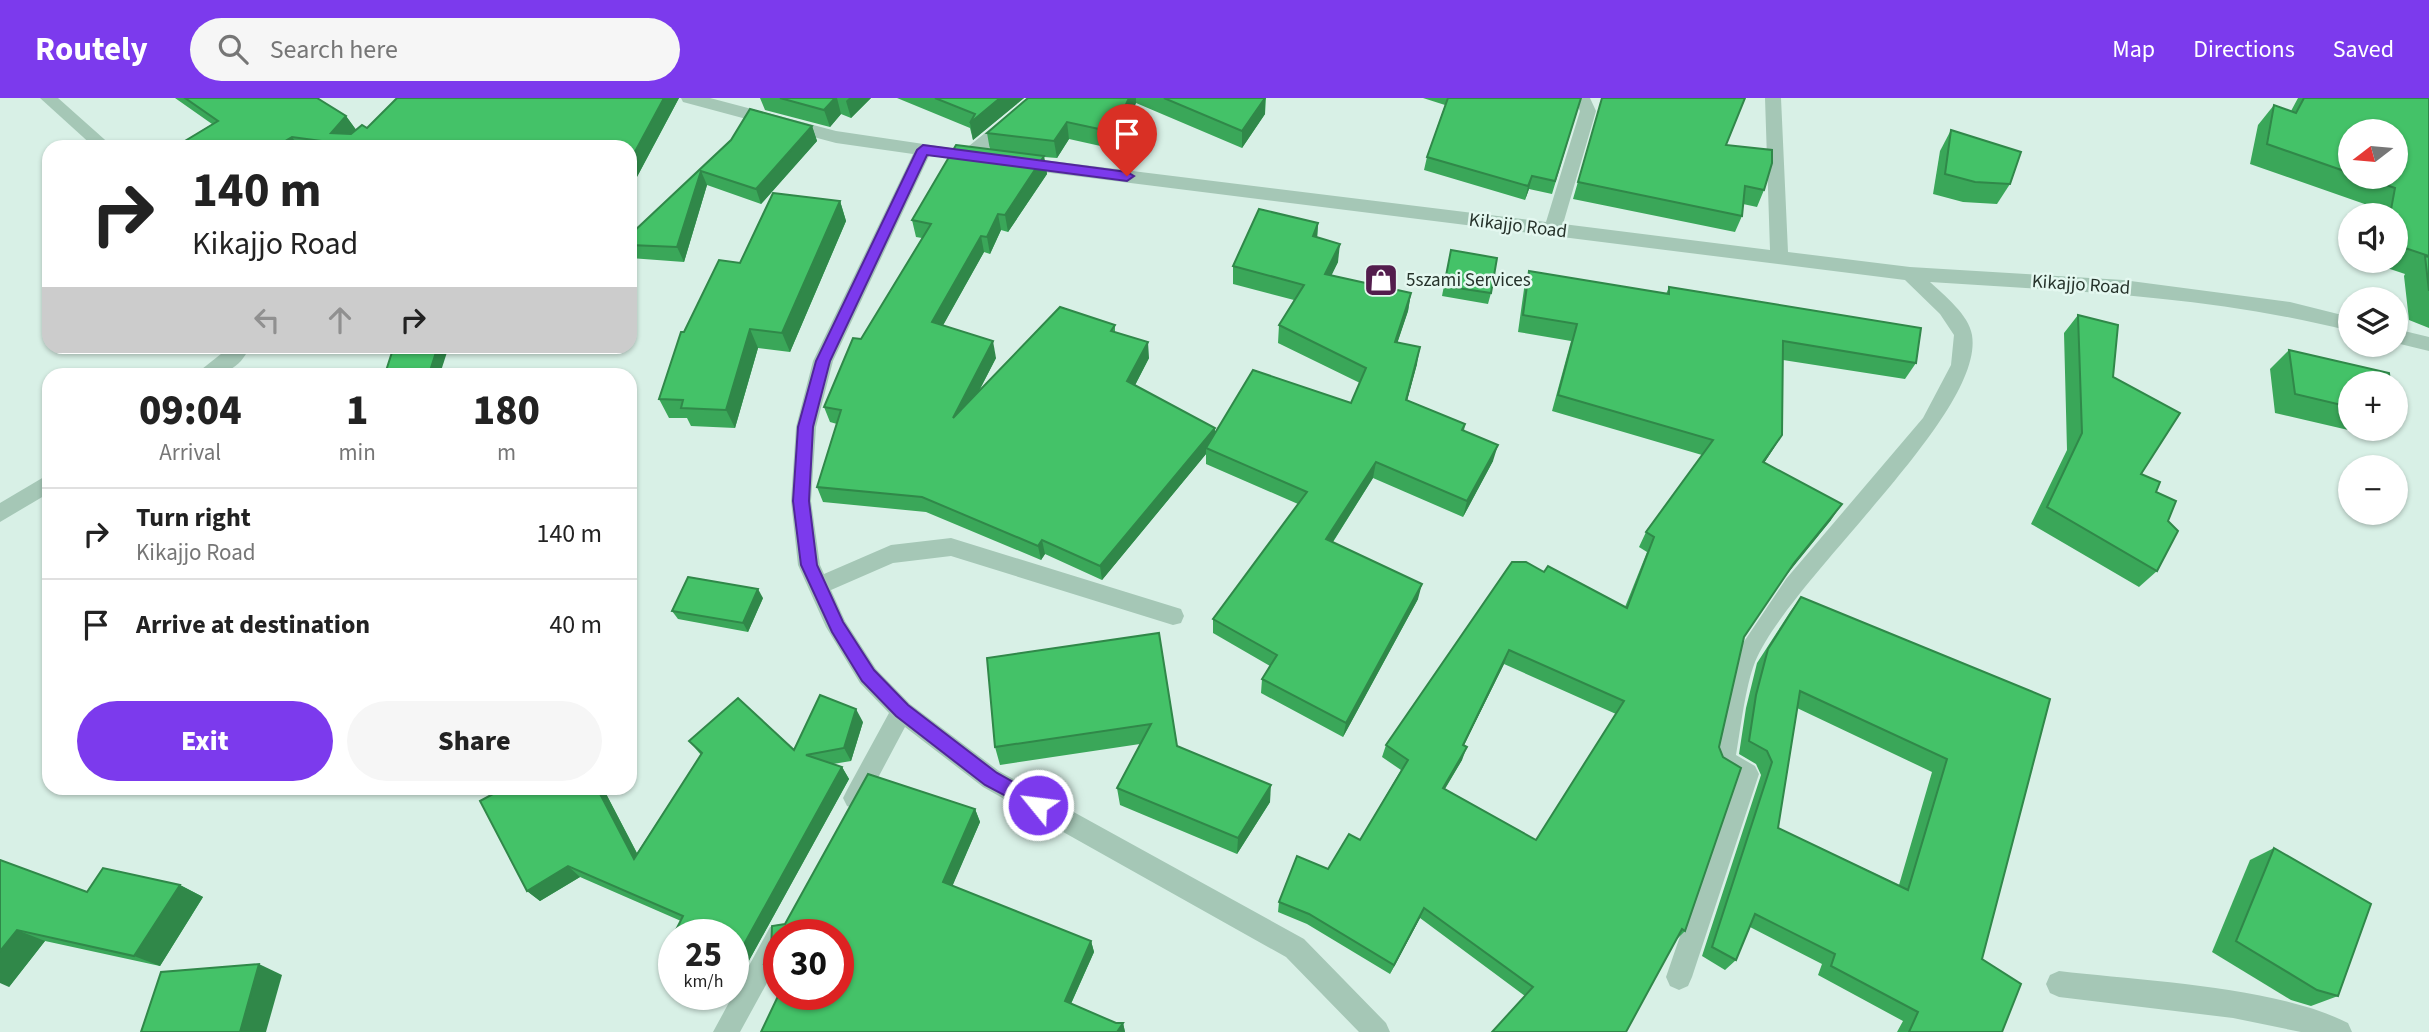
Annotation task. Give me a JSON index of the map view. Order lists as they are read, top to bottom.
{
  "streets": {
    "street": ["Kikajjo Road"]
  },
  "places": {
    "shop": ["5szami Services"]
  },
  "north": "left",
  "page": {
    "header": "Routely",
    "search": "Search here",
    "nav": ["Map", "Directions", "Saved"],
    "map_buttons": ["+", "−"],
    "turn": ["140 m", "Kikajjo Road"],
    "eta": [
      "09:04",
      "Arrival",
      "1",
      "min",
      "180",
      "m"
    ],
    "list": [
      {
        "name": "Turn right",
        "note": "Kikajjo Road",
        "value": "140 m"
      },
      {
        "name": "Arrive at destination",
        "value": "40 m"
      }
    ],
    "buttons": ["Exit", "Share"],
    "speed": "25 km/h",
    "limit": "30"
  }
}
